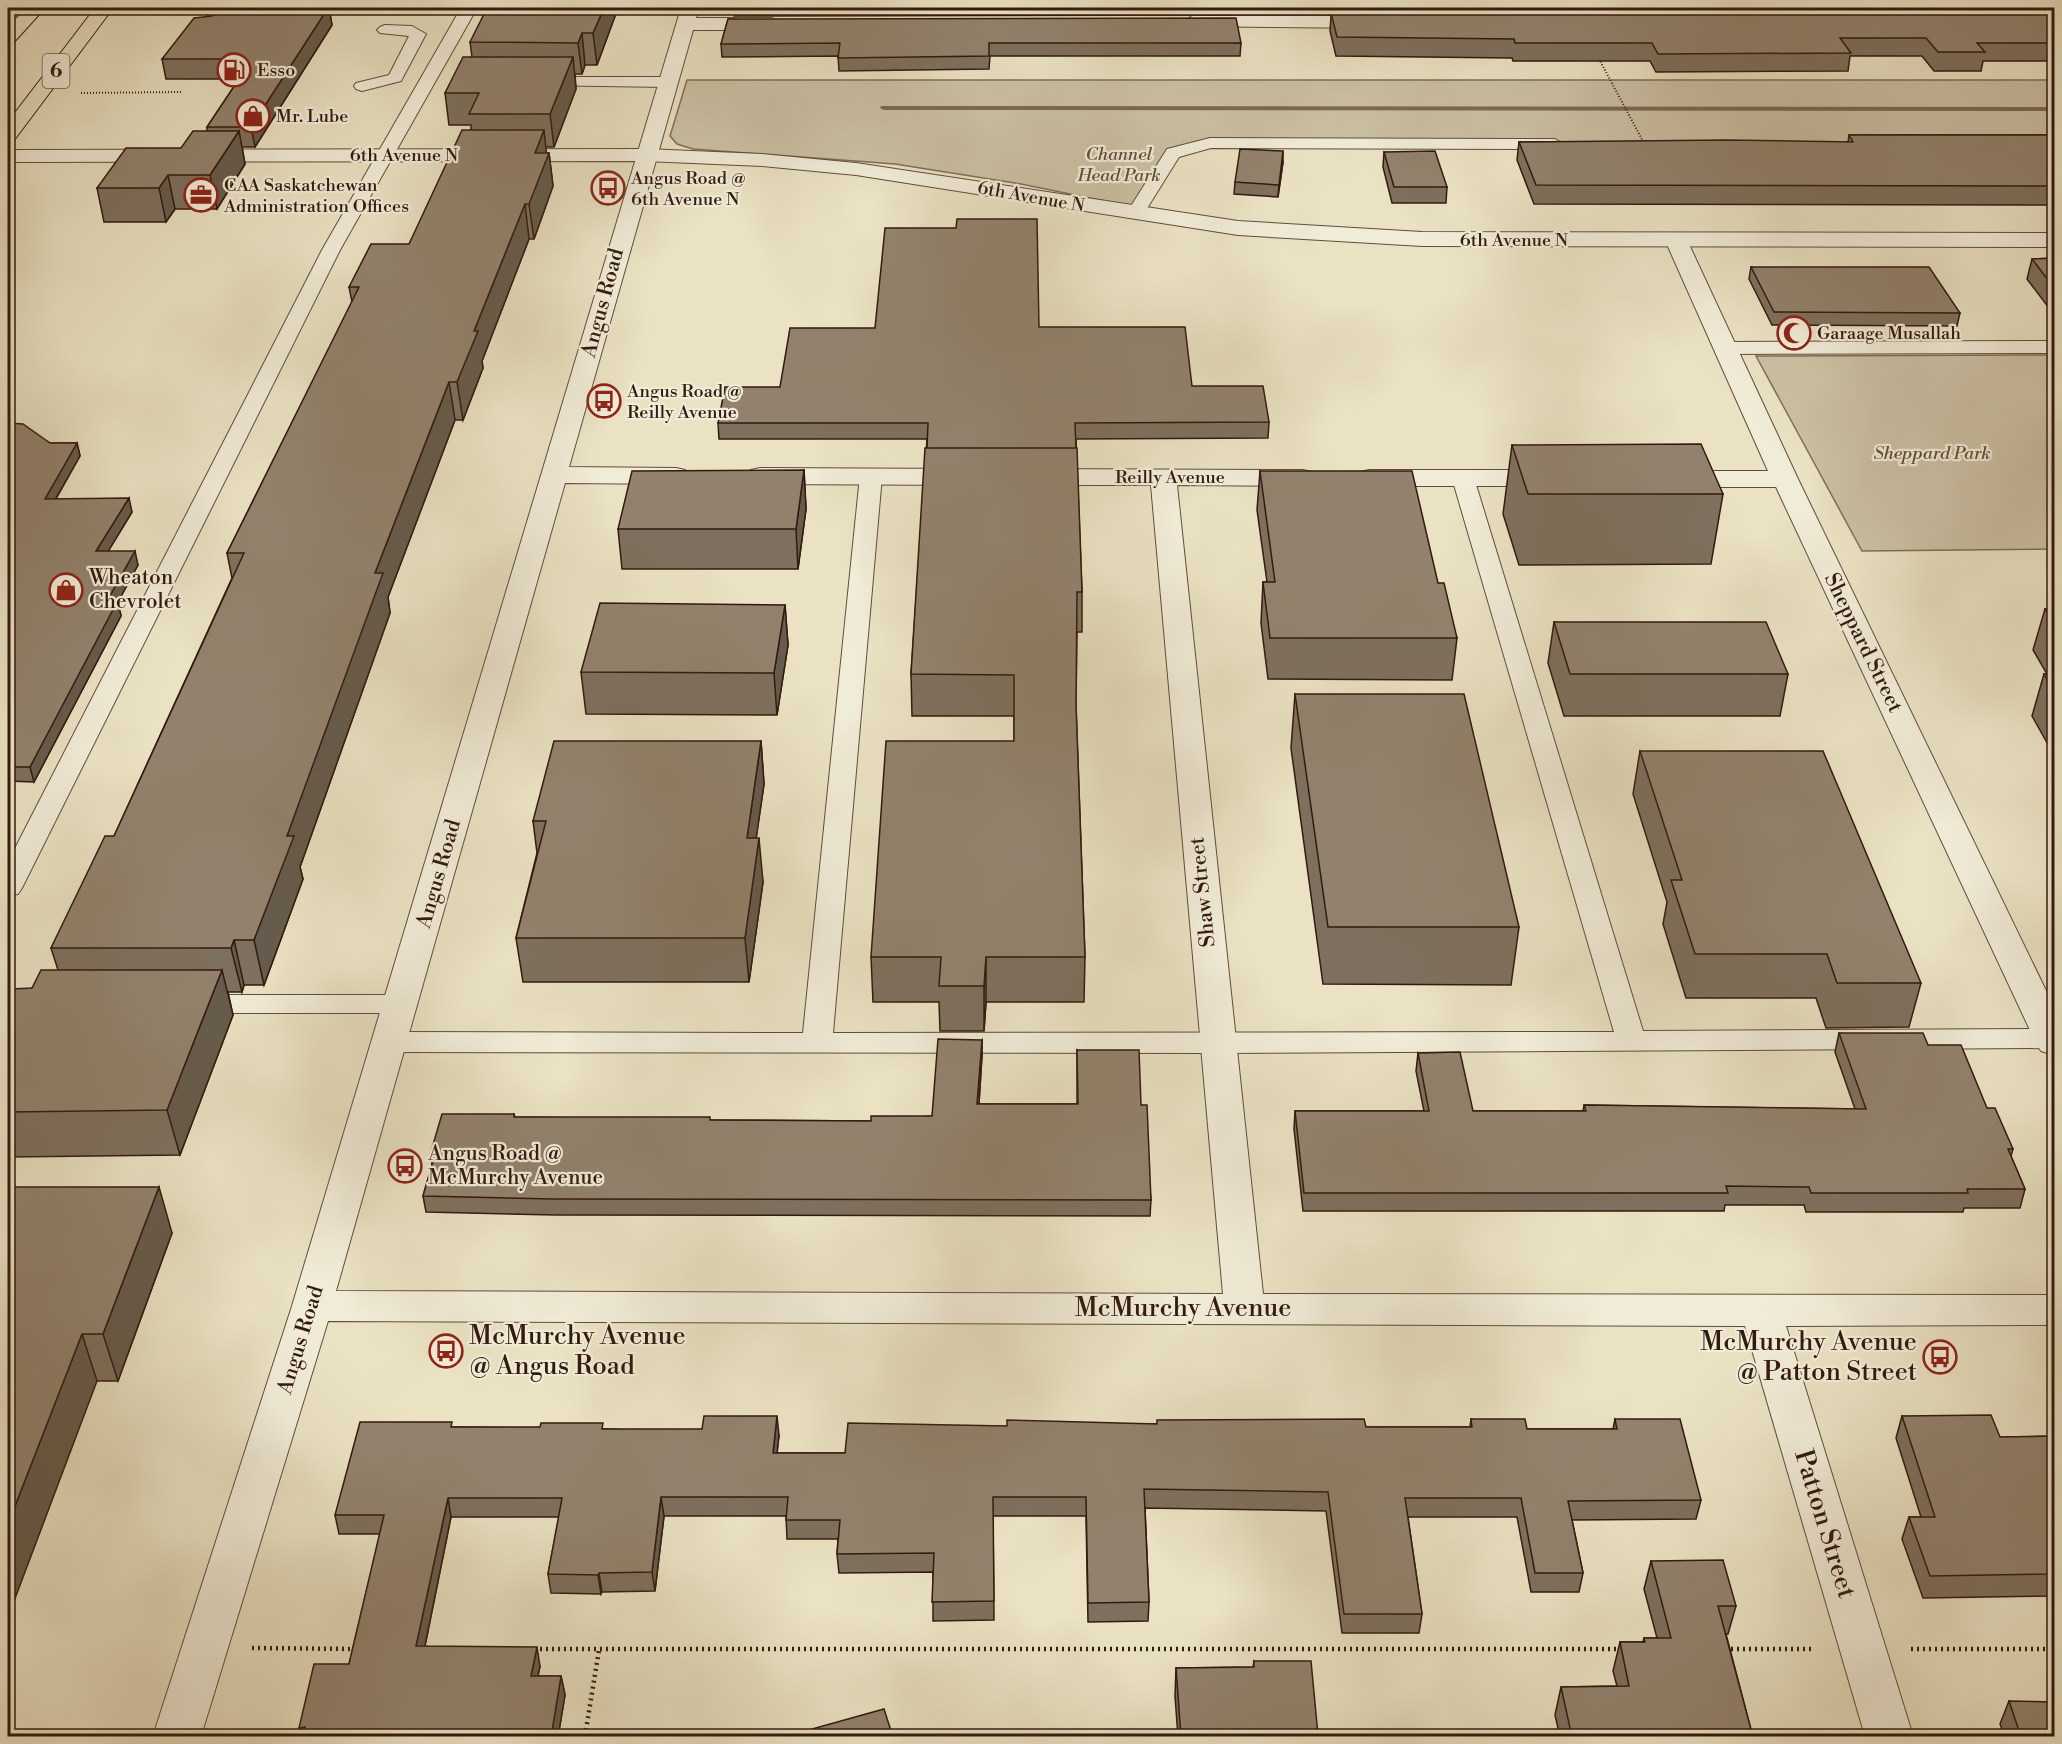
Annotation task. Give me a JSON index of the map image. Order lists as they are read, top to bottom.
{
  "streets": {
    "main road": ["6"],
    "street": [
      "6th Avenue N",
      "Angus Road",
      "Reilly Avenue",
      "Sheppard Street",
      "Shaw Street",
      "McMurchy Avenue",
      "Patton Street"
    ]
  },
  "crossings": [
    ["6th Avenue N", "Angus Road"],
    ["6th Avenue N", "Sheppard Street"],
    ["Angus Road", "McMurchy Avenue"],
    ["Reilly Avenue", "Shaw Street"],
    ["Shaw Street", "McMurchy Avenue"],
    ["McMurchy Avenue", "Patton Street"]
  ],
  "parks": ["Channel Head Park", "Sheppard Park"],
  "places": {
    "fuel station": ["Esso"],
    "shop": ["Mr. Lube", "Wheaton Chevrolet"],
    "bus stop": [
      "Angus Road @ 6th Avenue N",
      "Angus Road @ Reilly Avenue",
      "Angus Road @ McMurchy Avenue",
      "McMurchy Avenue @ Angus Road",
      "McMurchy Avenue @ Patton Street"
    ],
    "office": ["CAA Saskatchewan Administration Offices"],
    "mosque": ["Garaage Musallah"]
  }
}
